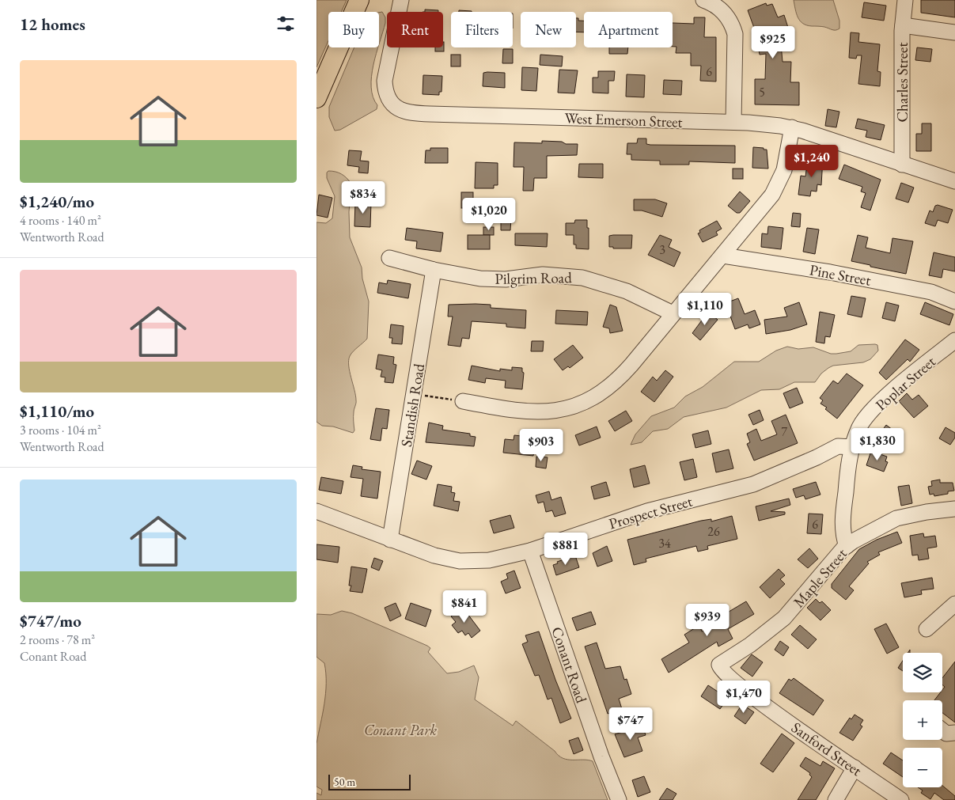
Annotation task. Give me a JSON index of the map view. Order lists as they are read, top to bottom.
{
  "streets": {
    "street": [
      "Charles Street",
      "West Emerson Street",
      "Pine Street",
      "Pilgrim Road",
      "Poplar Street",
      "Standish Road",
      "Prospect Street",
      "Maple Street",
      "Conant Road",
      "Sanford Street"
    ]
  },
  "crossings": [
    ["Charles Street", "West Emerson Street"],
    ["Pilgrim Road", "Standish Road"],
    ["Poplar Street", "Prospect Street"],
    ["Poplar Street", "Maple Street"],
    ["Standish Road", "Prospect Street"],
    ["Prospect Street", "Conant Road"],
    ["Maple Street", "Sanford Street"]
  ],
  "parks": ["Conant Park"],
  "house_numbers": [
    "6",
    "5",
    "3",
    "7",
    "6",
    "26",
    "34"
  ],
  "scale_bar": "50 m",
  "page": {
    "heading": "12 homes",
    "chip": [
      "Buy",
      "Rent",
      "Filters",
      "New",
      "Apartment"
    ],
    "price": [
      "$925",
      "$1,240",
      "$834",
      "$1,020",
      "$1,110",
      "$1,830",
      "$903",
      "$881",
      "$841",
      "$939",
      "$1,470",
      "$747"
    ],
    "list": [
      {
        "name": "$1,240/mo",
        "note": "4 rooms · 140 m² · Wentworth Road"
      },
      {
        "name": "$1,110/mo",
        "note": "3 rooms · 104 m² · Wentworth Road"
      },
      {
        "name": "$747/mo",
        "note": "2 rooms · 78 m² · Conant Road"
      }
    ],
    "map_buttons": ["+", "−"],
    "scale": "50 m"
  }
}
